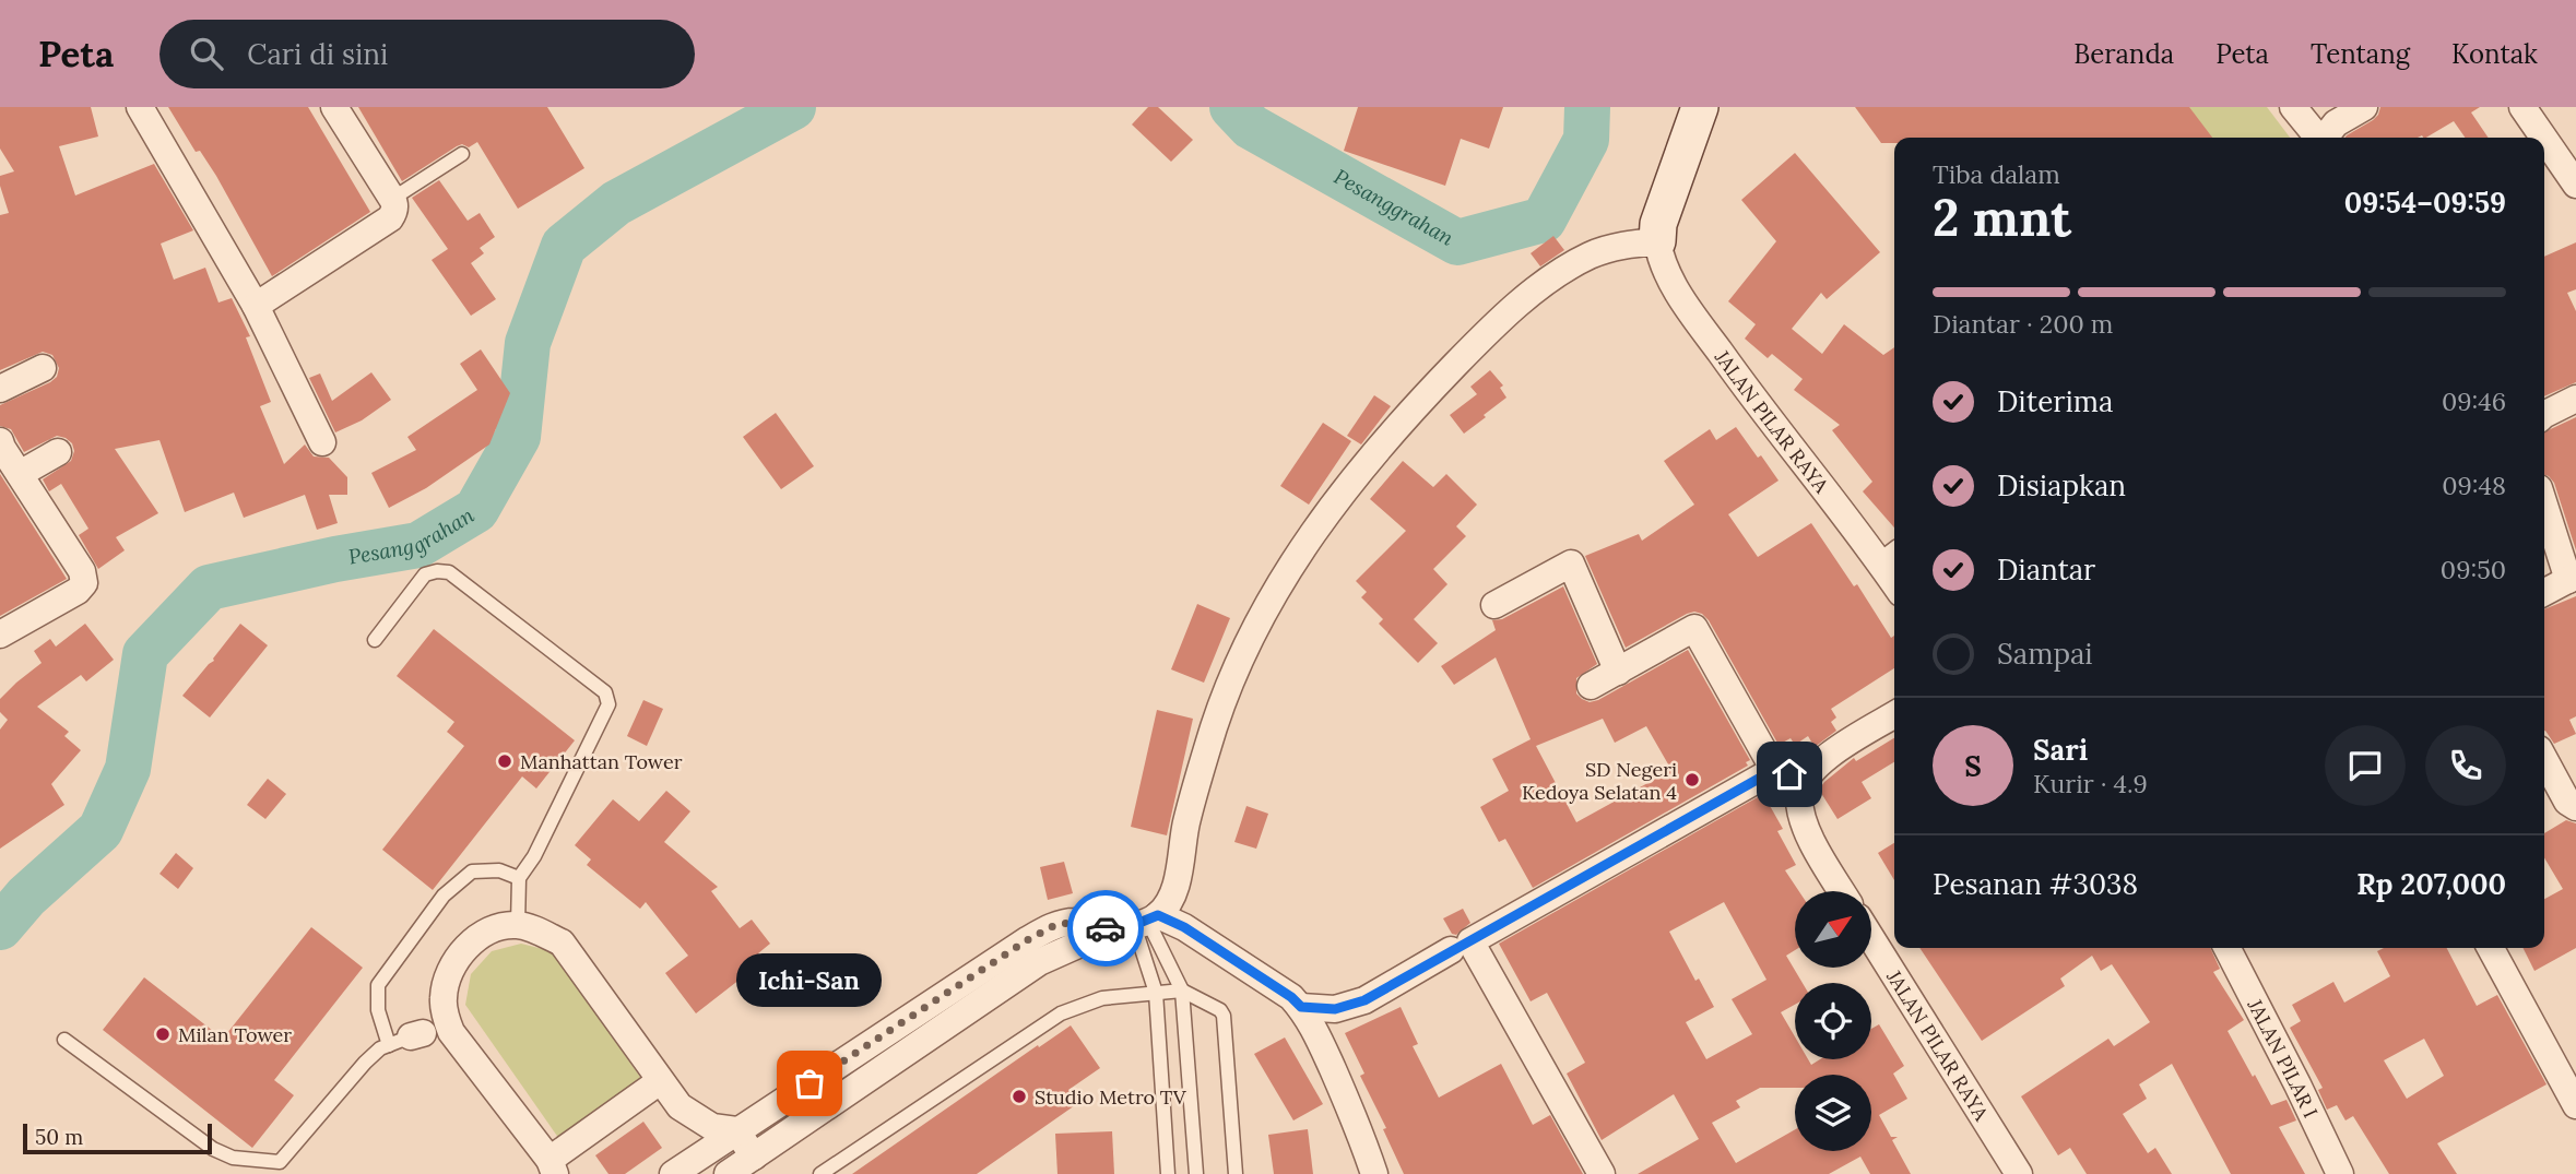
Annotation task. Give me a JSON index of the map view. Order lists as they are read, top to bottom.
{
  "streets": {
    "street": ["JALAN PILAR RAYA", "JALAN PILAR I"]
  },
  "water": ["Pesanggrahan"],
  "places": [
    "Manhattan Tower",
    "SD Negeri Kedoya Selatan 4",
    "Milan Tower",
    "Ichi-San",
    "Studio Metro TV"
  ],
  "scale_bar": "50 m",
  "north": "top right",
  "page": {
    "header": "Peta",
    "search": "Cari di sini",
    "nav": [
      "Beranda",
      "Peta",
      "Tentang",
      "Kontak"
    ],
    "heading": ["2 mnt", "Tiba dalam", "09:54–09:59"],
    "panel": [
      "Sari",
      "Kurir · 4.9",
      "Pesanan #3038",
      "Rp 207,000"
    ],
    "bar": "Diantar · 200 m",
    "list": [
      ["Diterima", "09:46"],
      ["Disiapkan", "09:48"],
      ["Diantar", "09:50"],
      "Sampai"
    ],
    "round": "S",
    "bubble": "Ichi-San",
    "scale": "50 m"
  }
}
